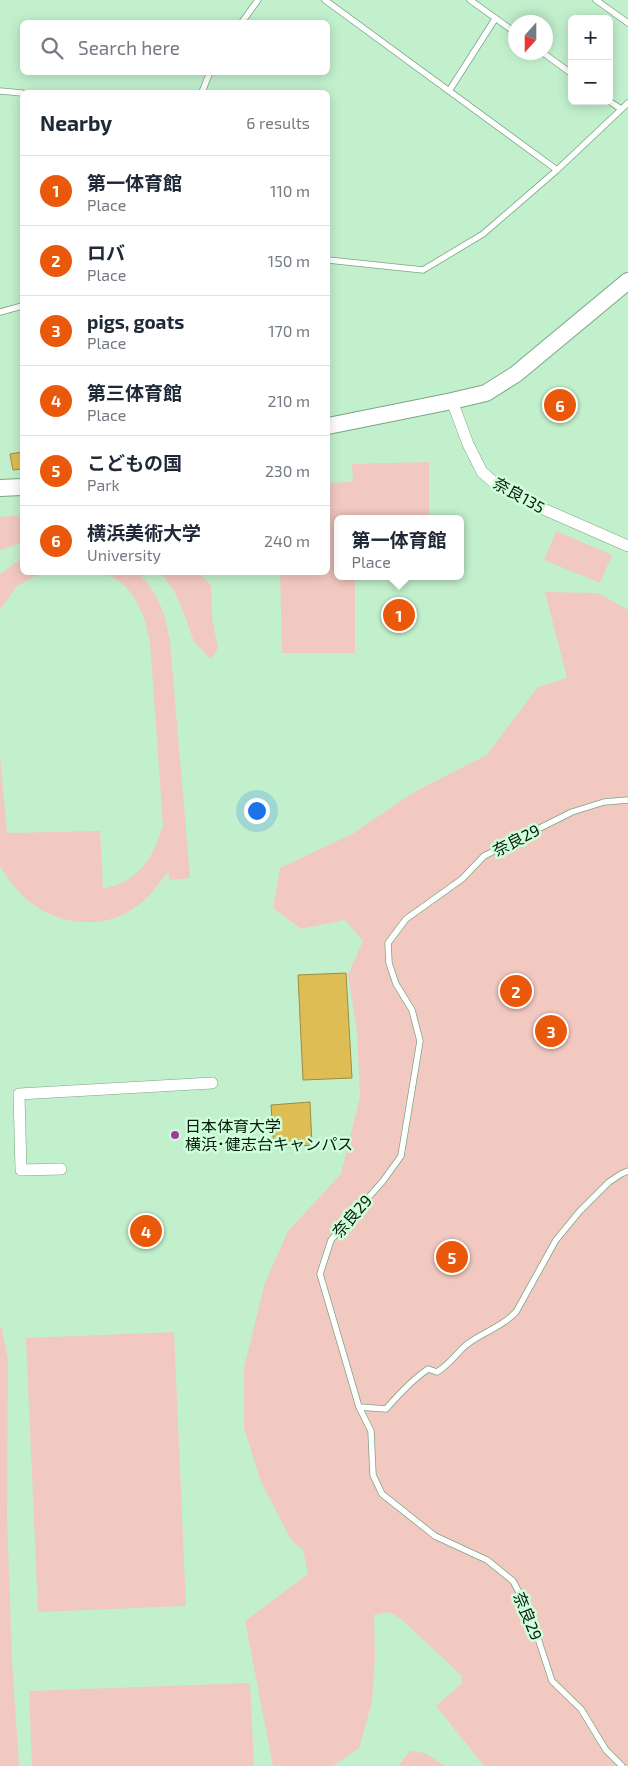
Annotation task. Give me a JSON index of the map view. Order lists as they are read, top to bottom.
{
  "streets": {
    "street": ["奈良135"],
    "lane": ["奈良29"]
  },
  "places": ["日本体育大学 横浜･健志台キャンパス"],
  "north": "bottom",
  "page": {
    "map_buttons": ["+", "−"],
    "search": "Search here",
    "heading": ["Nearby", "6 results"],
    "list": [
      {
        "mark": "1",
        "name": "第一体育館",
        "note": "Place",
        "value": "110 m"
      },
      {
        "mark": "2",
        "name": "ロバ",
        "note": "Place",
        "value": "150 m"
      },
      {
        "mark": "3",
        "name": "pigs, goats",
        "note": "Place",
        "value": "170 m"
      },
      {
        "mark": "4",
        "name": "第三体育館",
        "note": "Place",
        "value": "210 m"
      },
      {
        "mark": "5",
        "name": "こどもの国",
        "note": "Park",
        "value": "230 m"
      },
      {
        "mark": "6",
        "name": "横浜美術大学",
        "note": "University",
        "value": "240 m"
      }
    ],
    "pins": [
      "6",
      "1",
      "2",
      "3",
      "4",
      "5"
    ],
    "popup": ["第一体育館", "Place"]
  }
}
